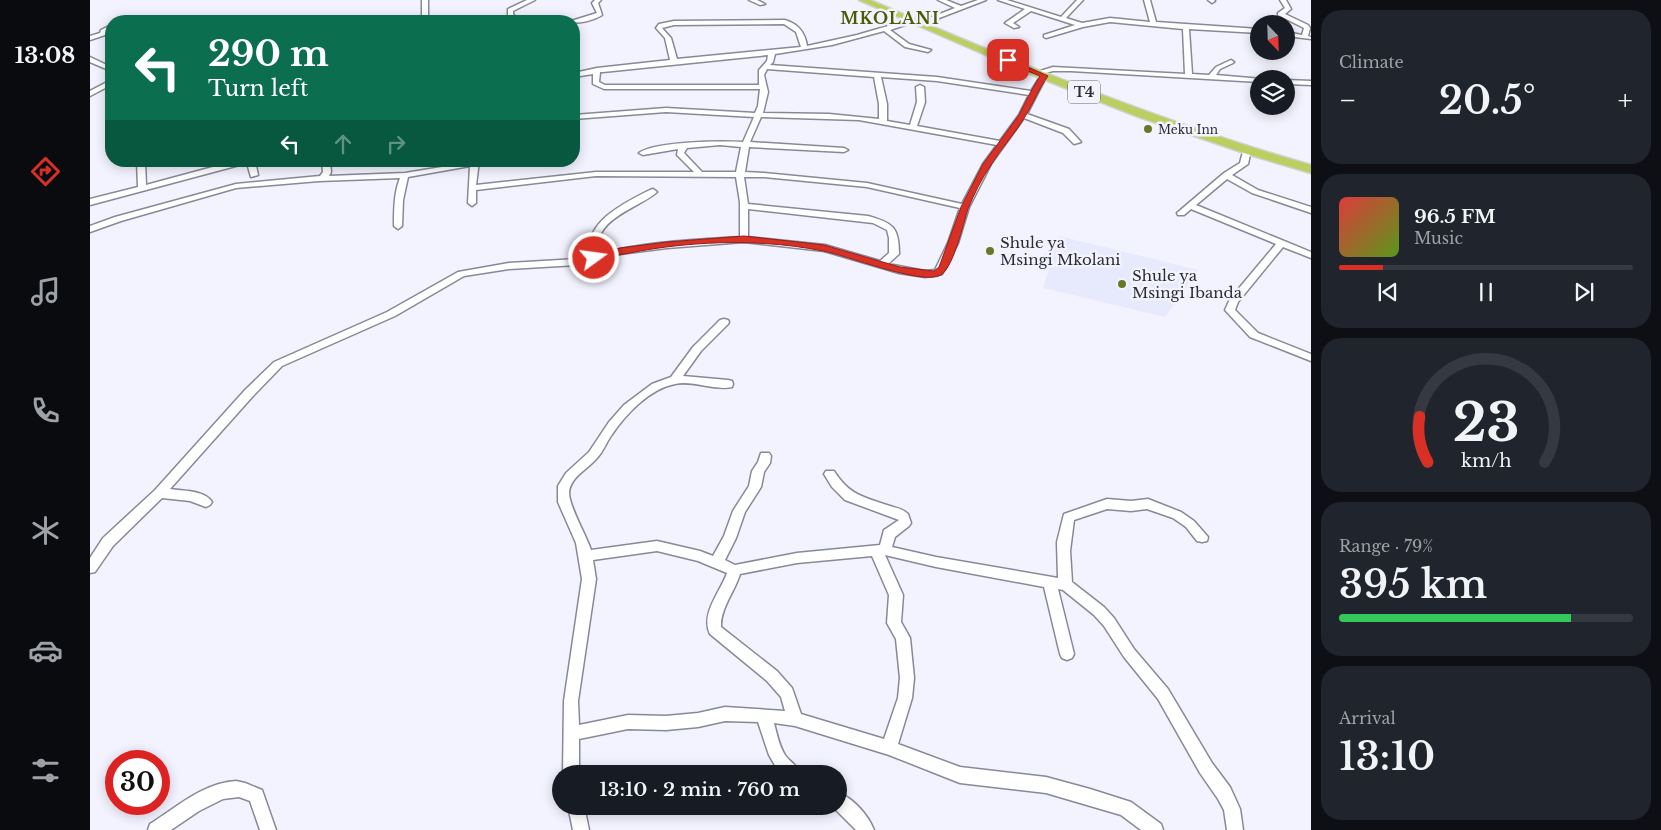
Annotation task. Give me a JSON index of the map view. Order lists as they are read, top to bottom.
{
  "streets": {
    "highway": ["T4"]
  },
  "districts": ["MKOLANI"],
  "places": ["Meku Inn", "Shule ya Msingi Mkolani", "Shule ya Msingi Ibanda"],
  "north": "bottom right",
  "page": {
    "tabs": "13:08",
    "tile": [
      "Climate",
      ["Range · 79%", "395 km"],
      ["Arrival", "13:10"]
    ],
    "turn": ["290 m", "Turn left"],
    "heat": ["−", "20.5°", "+"],
    "song": ["96.5 FM", "Music"],
    "limit": "30",
    "trip": "13:10 · 2 min · 760 m",
    "gauge": ["23", "km/h"]
  }
}
